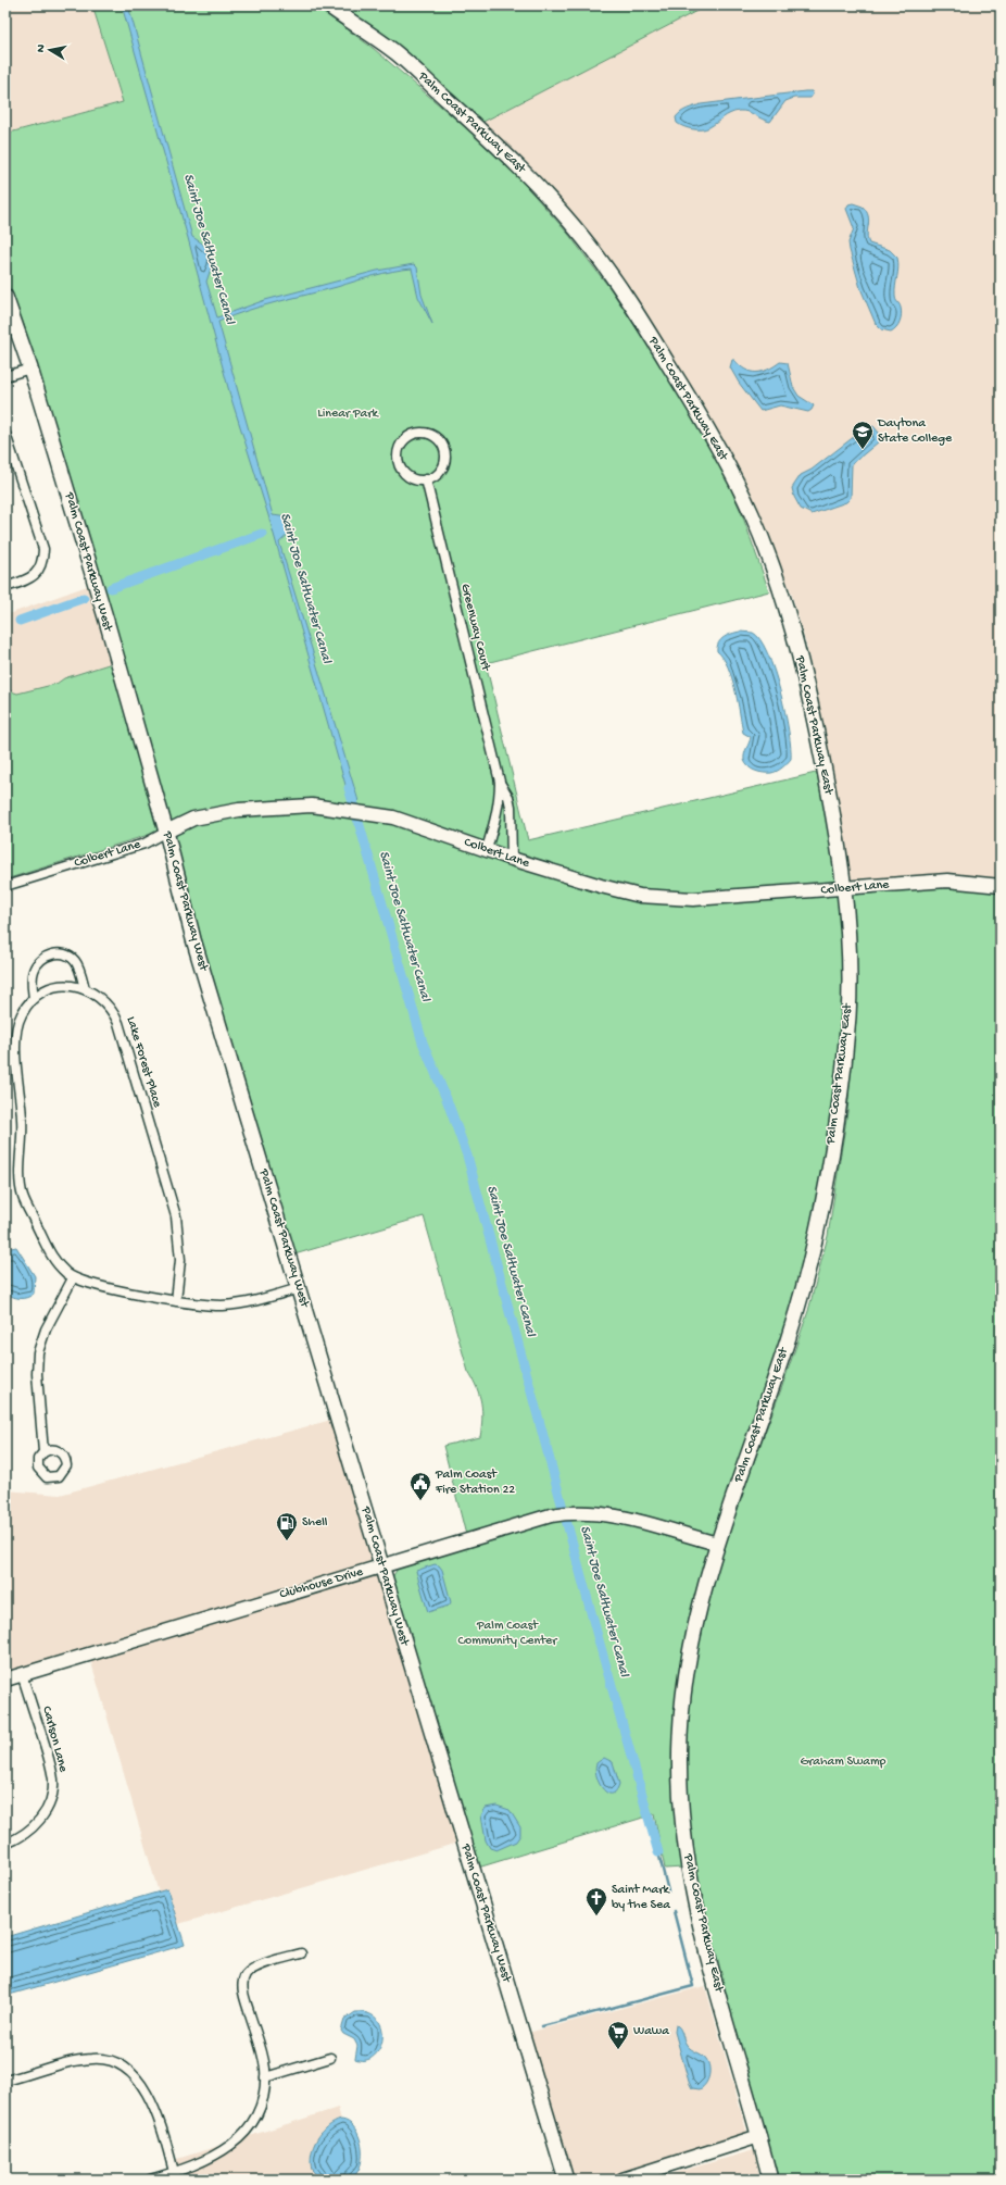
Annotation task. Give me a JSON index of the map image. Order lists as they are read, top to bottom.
{
  "streets": {
    "main road": ["Palm Coast Parkway East", "Palm Coast Parkway West"],
    "street": [
      "Greenway Court",
      "Colbert Lane",
      "Lake Forest Place",
      "Clubhouse Drive",
      "Carlson Lane"
    ]
  },
  "crossings": [
    ["Palm Coast Parkway East", "Colbert Lane"],
    ["Palm Coast Parkway East", "Clubhouse Drive"],
    ["Palm Coast Parkway West", "Colbert Lane"],
    ["Palm Coast Parkway West", "Clubhouse Drive"],
    ["Clubhouse Drive", "Carlson Lane"]
  ],
  "water": ["Saint Joe Saltwater Canal"],
  "parks": ["Linear Park", "Palm Coast Community Center", "Graham Swamp"],
  "places": {
    "school or university": ["Daytona State College"],
    "public building": ["Palm Coast Fire Station 22"],
    "fuel station": ["Shell"],
    "church": ["Saint Mark by the Sea"],
    "supermarket": ["Wawa"]
  },
  "north": "left"
}
